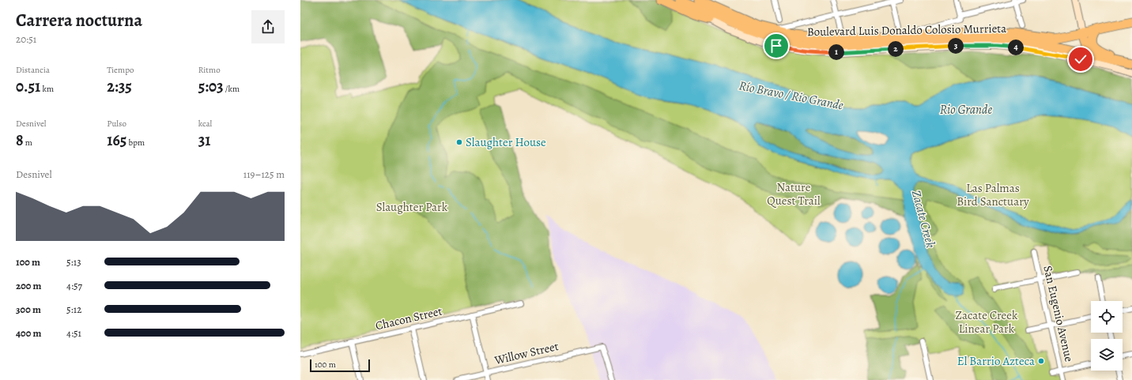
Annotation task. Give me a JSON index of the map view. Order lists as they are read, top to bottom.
{
  "streets": {
    "highway": ["Boulevard Luis Donaldo Colosio Murrieta"],
    "street": ["San Eugenio Avenue", "Chacon Street", "Willow Street"]
  },
  "water": ["Río Bravo / Rio Grande", "Rio Grande", "Zacate Creek"],
  "parks": [
    "Nature Quest Trail",
    "Las Palmas Bird Sanctuary",
    "Slaughter Park",
    "Zacate Creek Linear Park"
  ],
  "places": ["Slaughter House", "El Barrio Azteca"],
  "scale_bar": "100 m",
  "page": {
    "heading": ["Carrera nocturna", "20:51"],
    "pins": [
      "3",
      "4",
      "2",
      "1"
    ],
    "stats": [
      ["Distancia", "0.51 km"],
      ["Tiempo", "2:35"],
      ["Ritmo", "5:03 /km"],
      ["Desnivel", "8 m"],
      ["Pulso", "165 bpm"],
      ["kcal", "31"]
    ],
    "chart": ["Desnivel", "119–125 m"],
    "list": [
      {
        "name": "100 m",
        "note": "5:13"
      },
      {
        "name": "200 m",
        "note": "4:57"
      },
      {
        "name": "300 m",
        "note": "5:12"
      },
      {
        "name": "400 m",
        "note": "4:51"
      }
    ],
    "scale": "100 m"
  }
}
